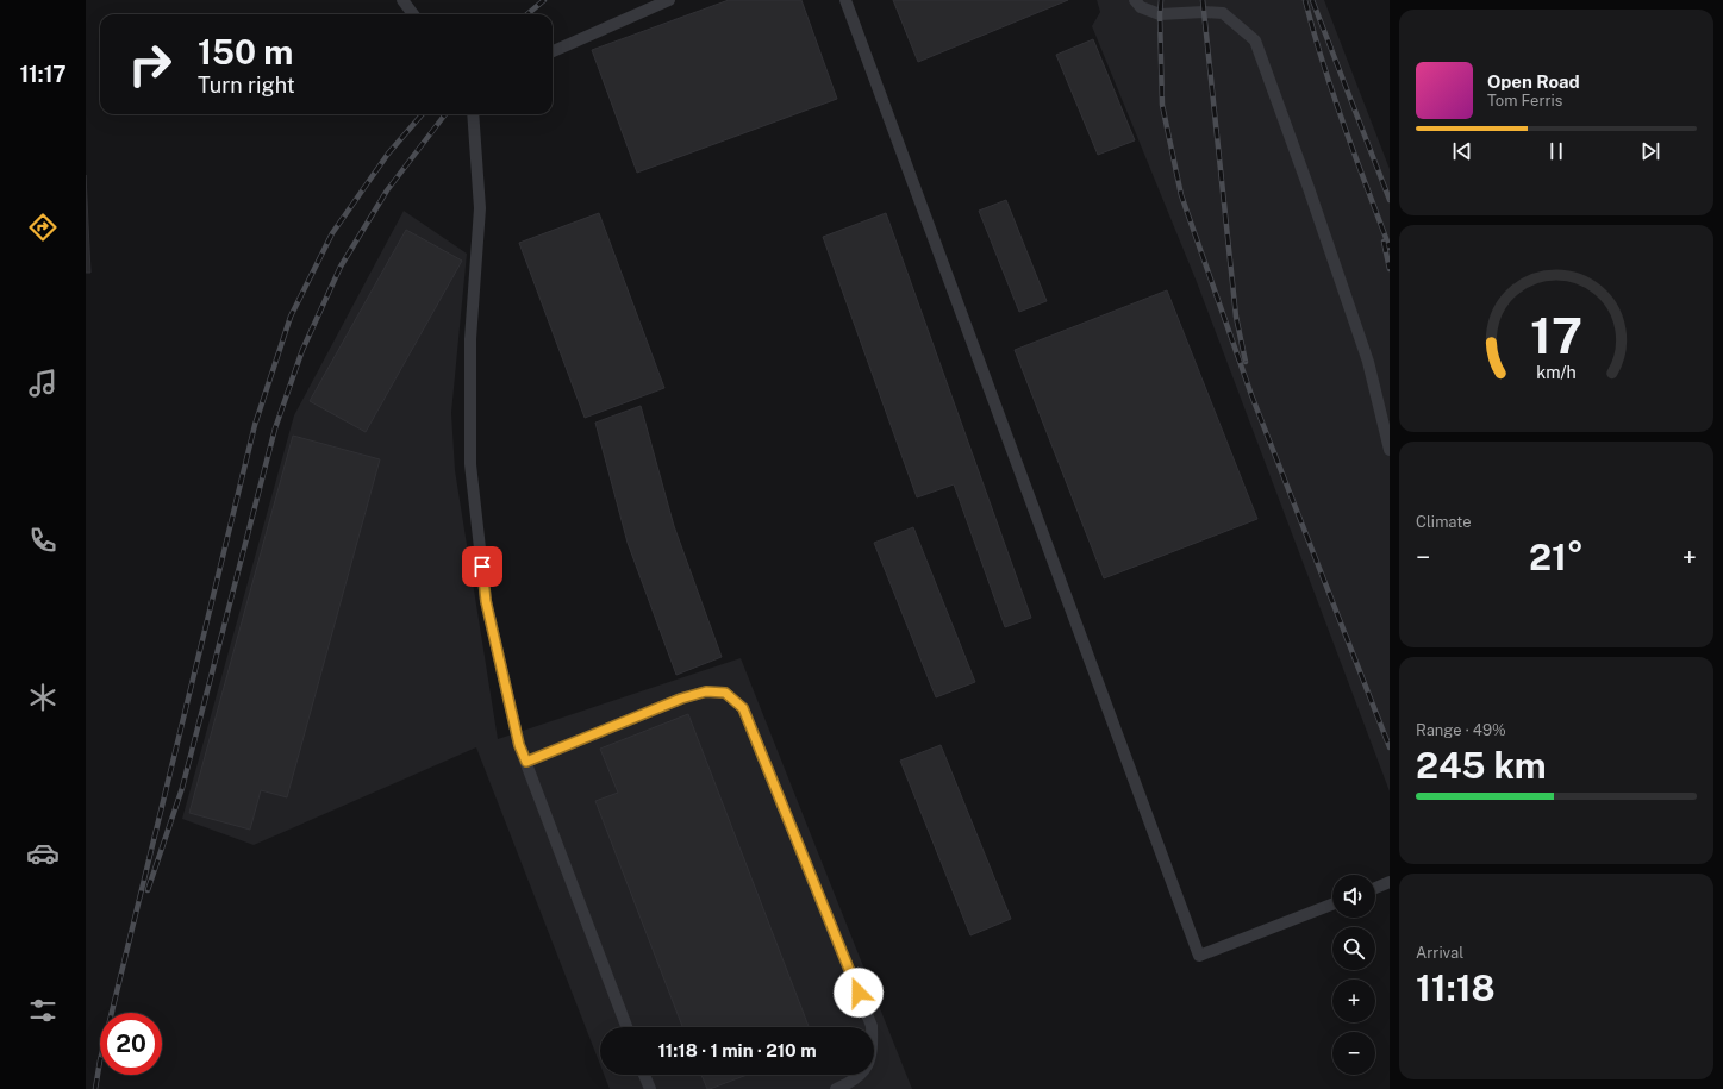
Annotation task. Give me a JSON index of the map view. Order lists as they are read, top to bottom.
{
  "page": {
    "tabs": "11:17",
    "turn": ["150 m", "Turn right"],
    "song": ["Open Road", "Tom Ferris"],
    "tile": [
      "Climate",
      ["Range · 49%", "245 km"],
      ["Arrival", "11:18"]
    ],
    "heat": ["−", "21°", "+"],
    "map_buttons": ["+", "−"],
    "limit": "20",
    "trip": "11:18 · 1 min · 210 m",
    "gauge": ["17", "km/h"]
  }
}
